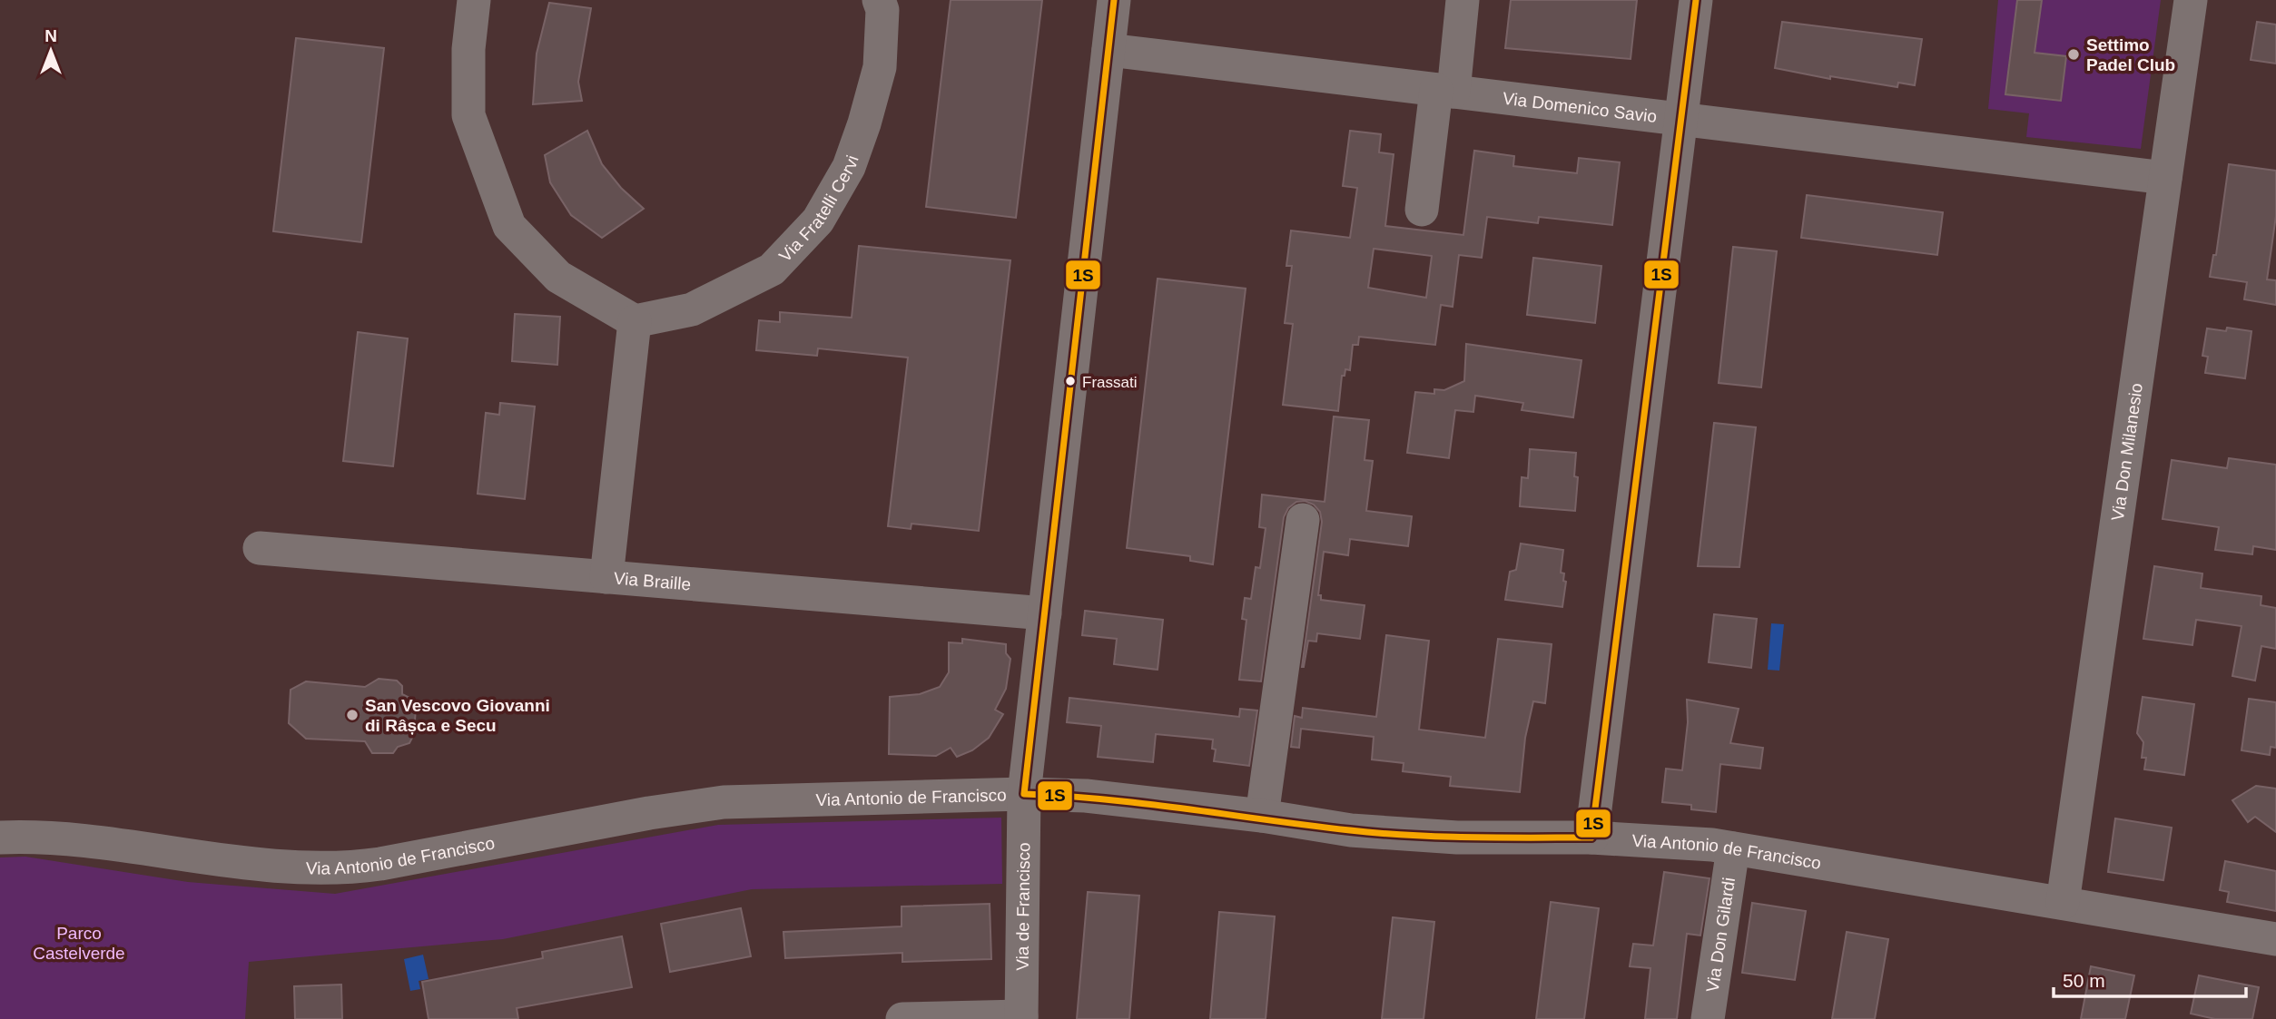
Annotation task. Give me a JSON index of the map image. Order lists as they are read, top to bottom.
{
  "streets": {
    "street": [
      "Via Domenico Savio",
      "Via Fratelli Cervi",
      "Via Don Milanesio",
      "Via Braille",
      "Via Antonio de Francisco",
      "Via de Francisco",
      "Via Don Gilardi"
    ]
  },
  "crossings": [
    ["Via Domenico Savio", "Via Don Milanesio"],
    ["Via Domenico Savio", "Via de Francisco"],
    ["Via Don Milanesio", "Via Antonio de Francisco"],
    ["Via Braille", "Via de Francisco"],
    ["Via Antonio de Francisco", "Via de Francisco"],
    ["Via Antonio de Francisco", "Via Don Gilardi"]
  ],
  "parks": ["Parco Castelverde"],
  "places": ["Settimo Padel Club", "Frassati", "San Vescovo Giovanni di Râșca e Secu"],
  "lines": ["transit line 1S"],
  "scale_bar": "50 m",
  "north": "top"
}
